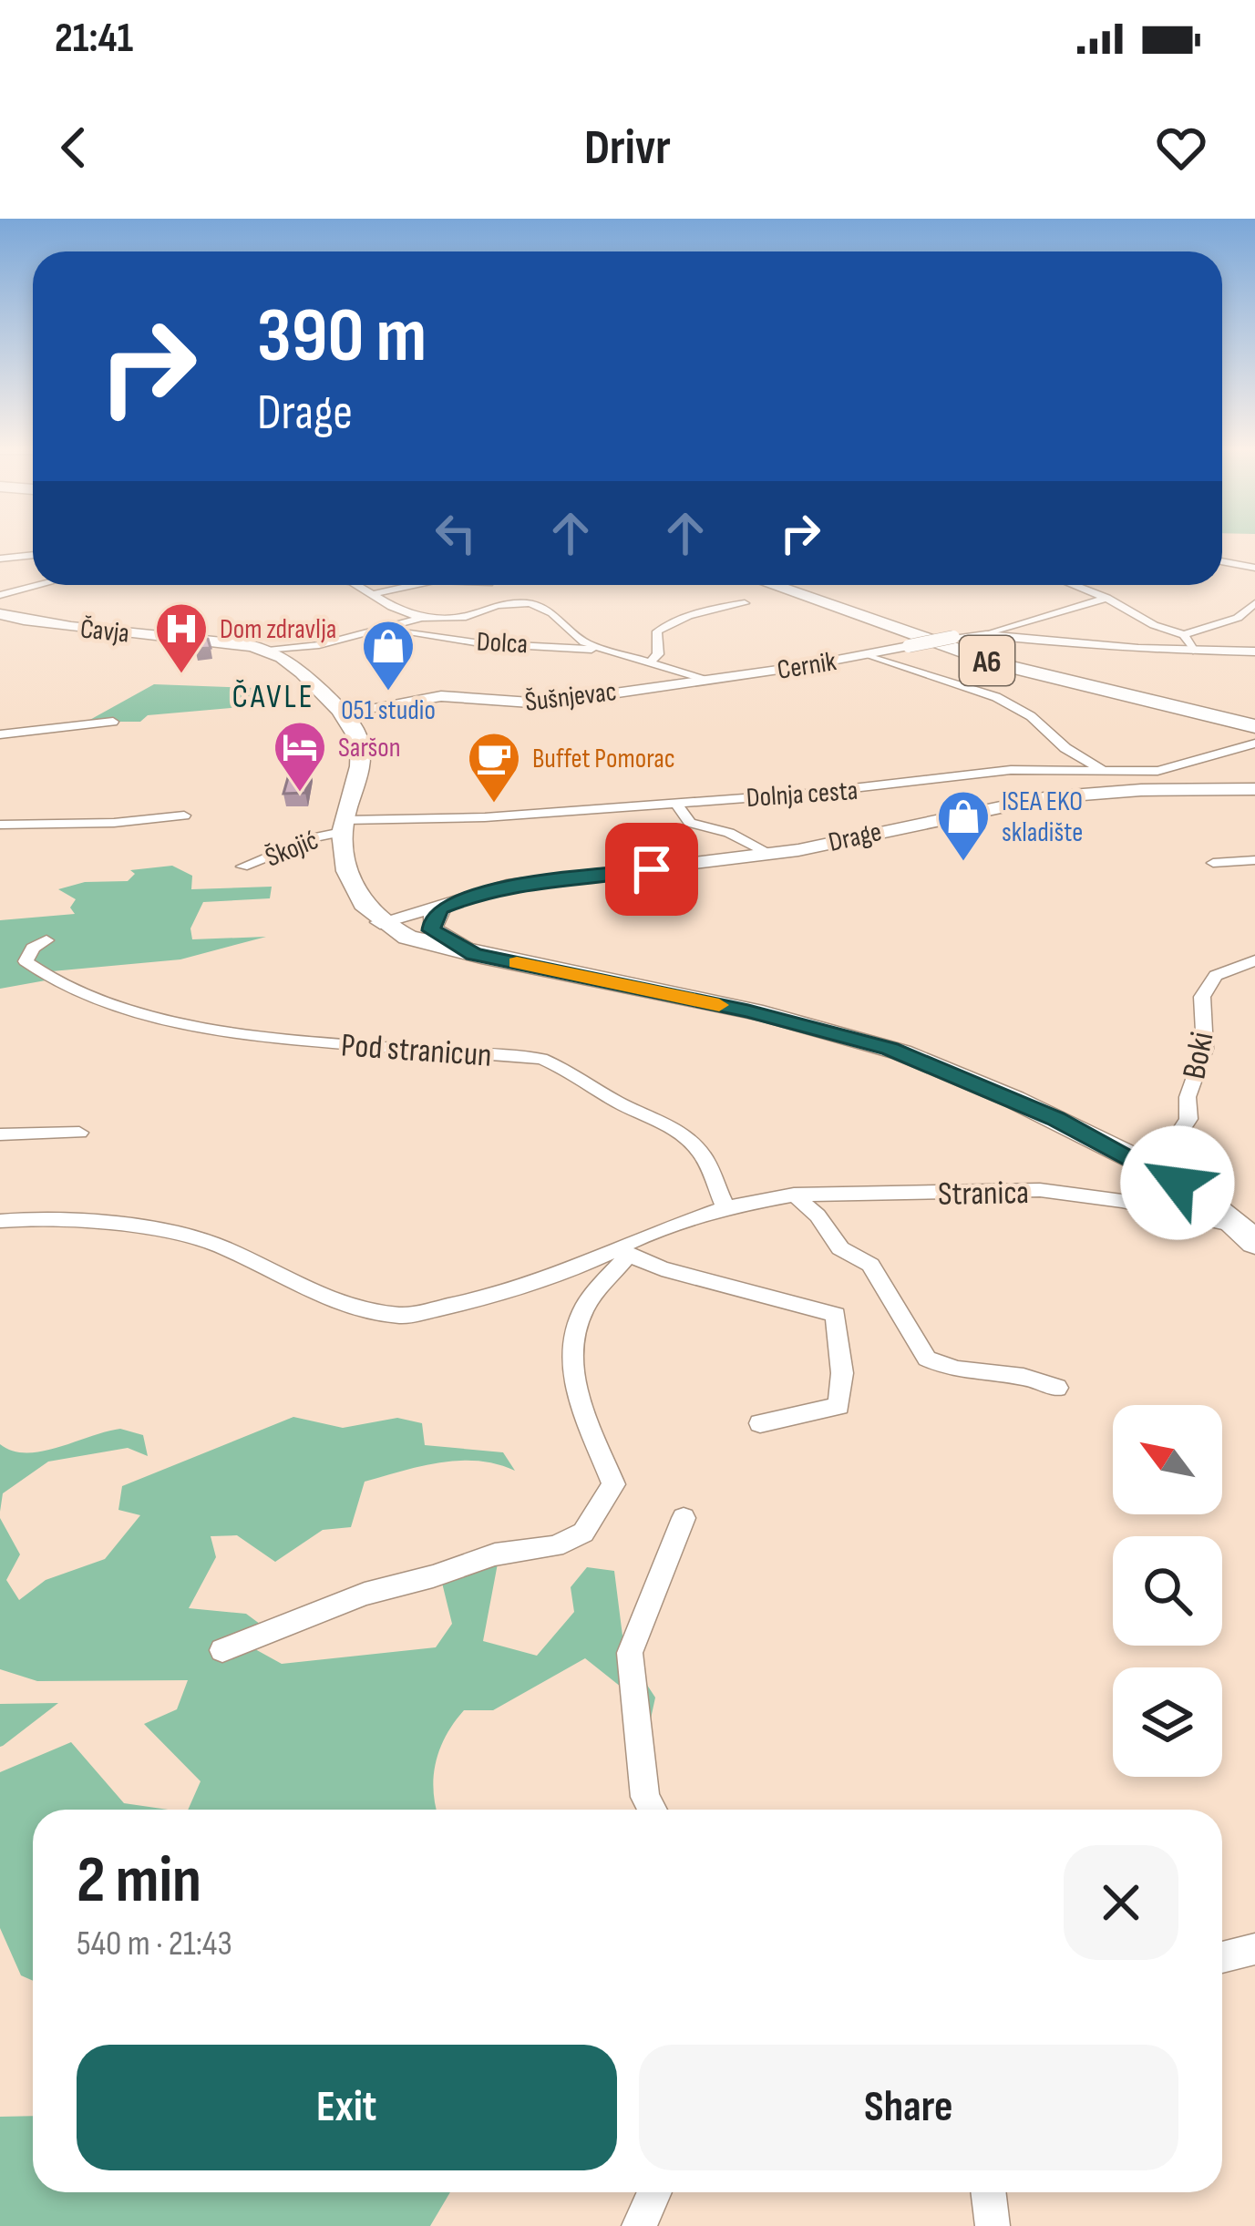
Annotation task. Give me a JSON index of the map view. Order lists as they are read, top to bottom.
{
  "streets": {
    "highway": ["A6"],
    "main road": ["Čavja", "Drage"],
    "street": [
      "Dolca",
      "Cernik",
      "Šušnjevac",
      "Dolnja cesta",
      "Škojić",
      "Pod stranicun",
      "Boki",
      "Stranica"
    ]
  },
  "crossings": [
    ["Čavja", "Šušnjevac"],
    ["Čavja", "Dolnja cesta"],
    ["Čavja", "Drage"],
    ["Čavja", "Škojić"],
    ["A6", "Dolnja cesta"],
    ["Cernik", "Šušnjevac"],
    ["Dolnja cesta", "Škojić"],
    ["Pod stranicun", "Stranica"]
  ],
  "districts": ["ČAVLE"],
  "places": {
    "hospital": ["Dom zdravlja"],
    "shop": ["051 studio", "ISEA EKO skladište"],
    "hotel": ["Saršon"],
    "cafe": ["Buffet Pomorac"]
  },
  "north": "top left",
  "page": {
    "status": "21:41",
    "header": "Drivr",
    "turn": ["390 m", "Drage"],
    "heading": ["2 min", "540 m · 21:43"],
    "buttons": ["Exit", "Share"]
  }
}
